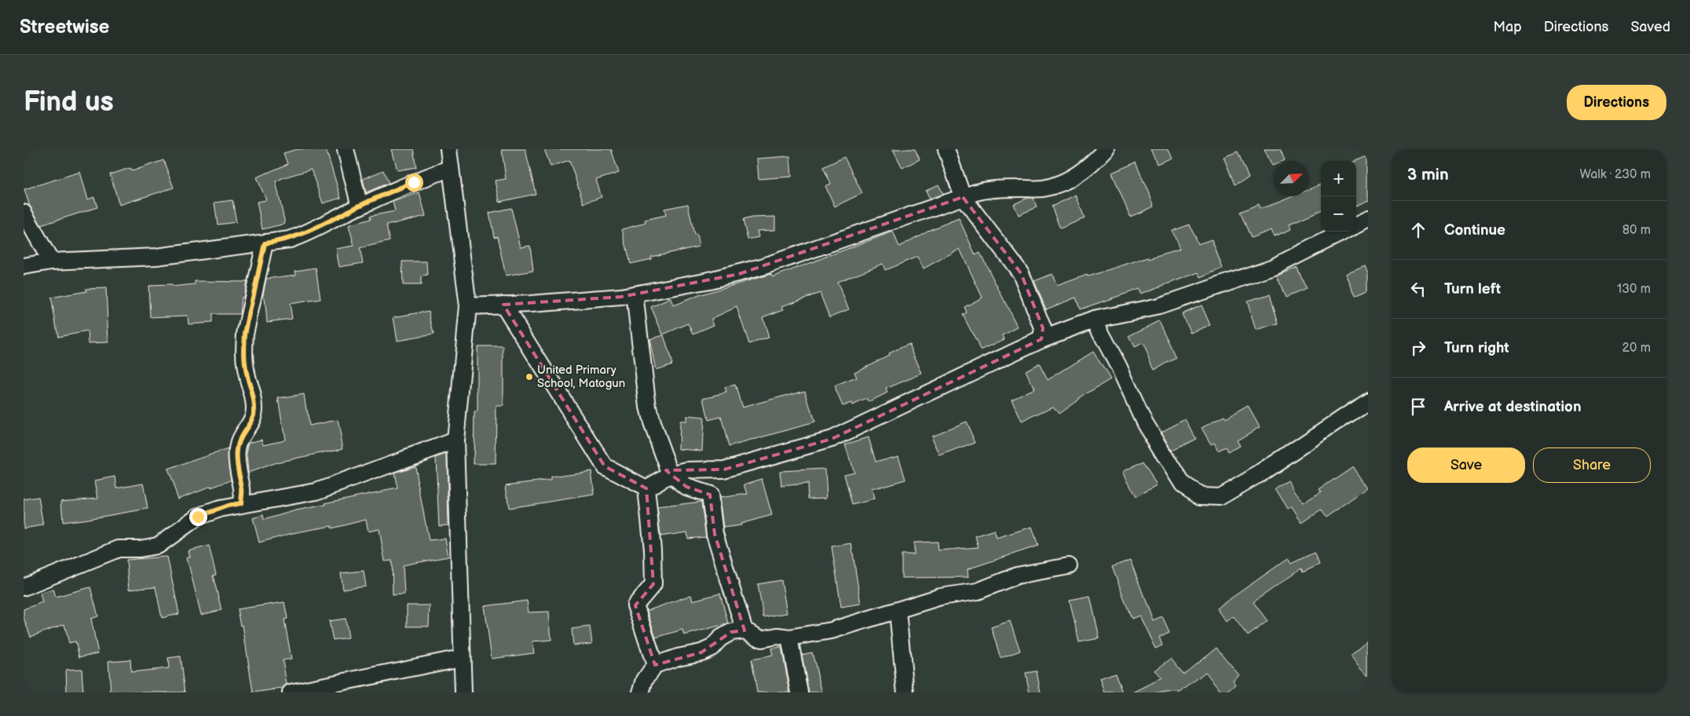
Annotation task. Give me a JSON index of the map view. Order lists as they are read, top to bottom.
{
  "places": ["United Primary School, Matogun"],
  "north": "top right",
  "page": {
    "header": "Streetwise",
    "nav": ["Map", "Directions", "Saved"],
    "buttons": [
      "Directions",
      ["Save", "Share"]
    ],
    "title": "Find us",
    "heading": ["3 min", "Walk · 230 m"],
    "map_buttons": ["+", "−"],
    "list": [
      ["Continue", "80 m"],
      ["Turn left", "130 m"],
      ["Turn right", "20 m"],
      "Arrive at destination"
    ]
  }
}
